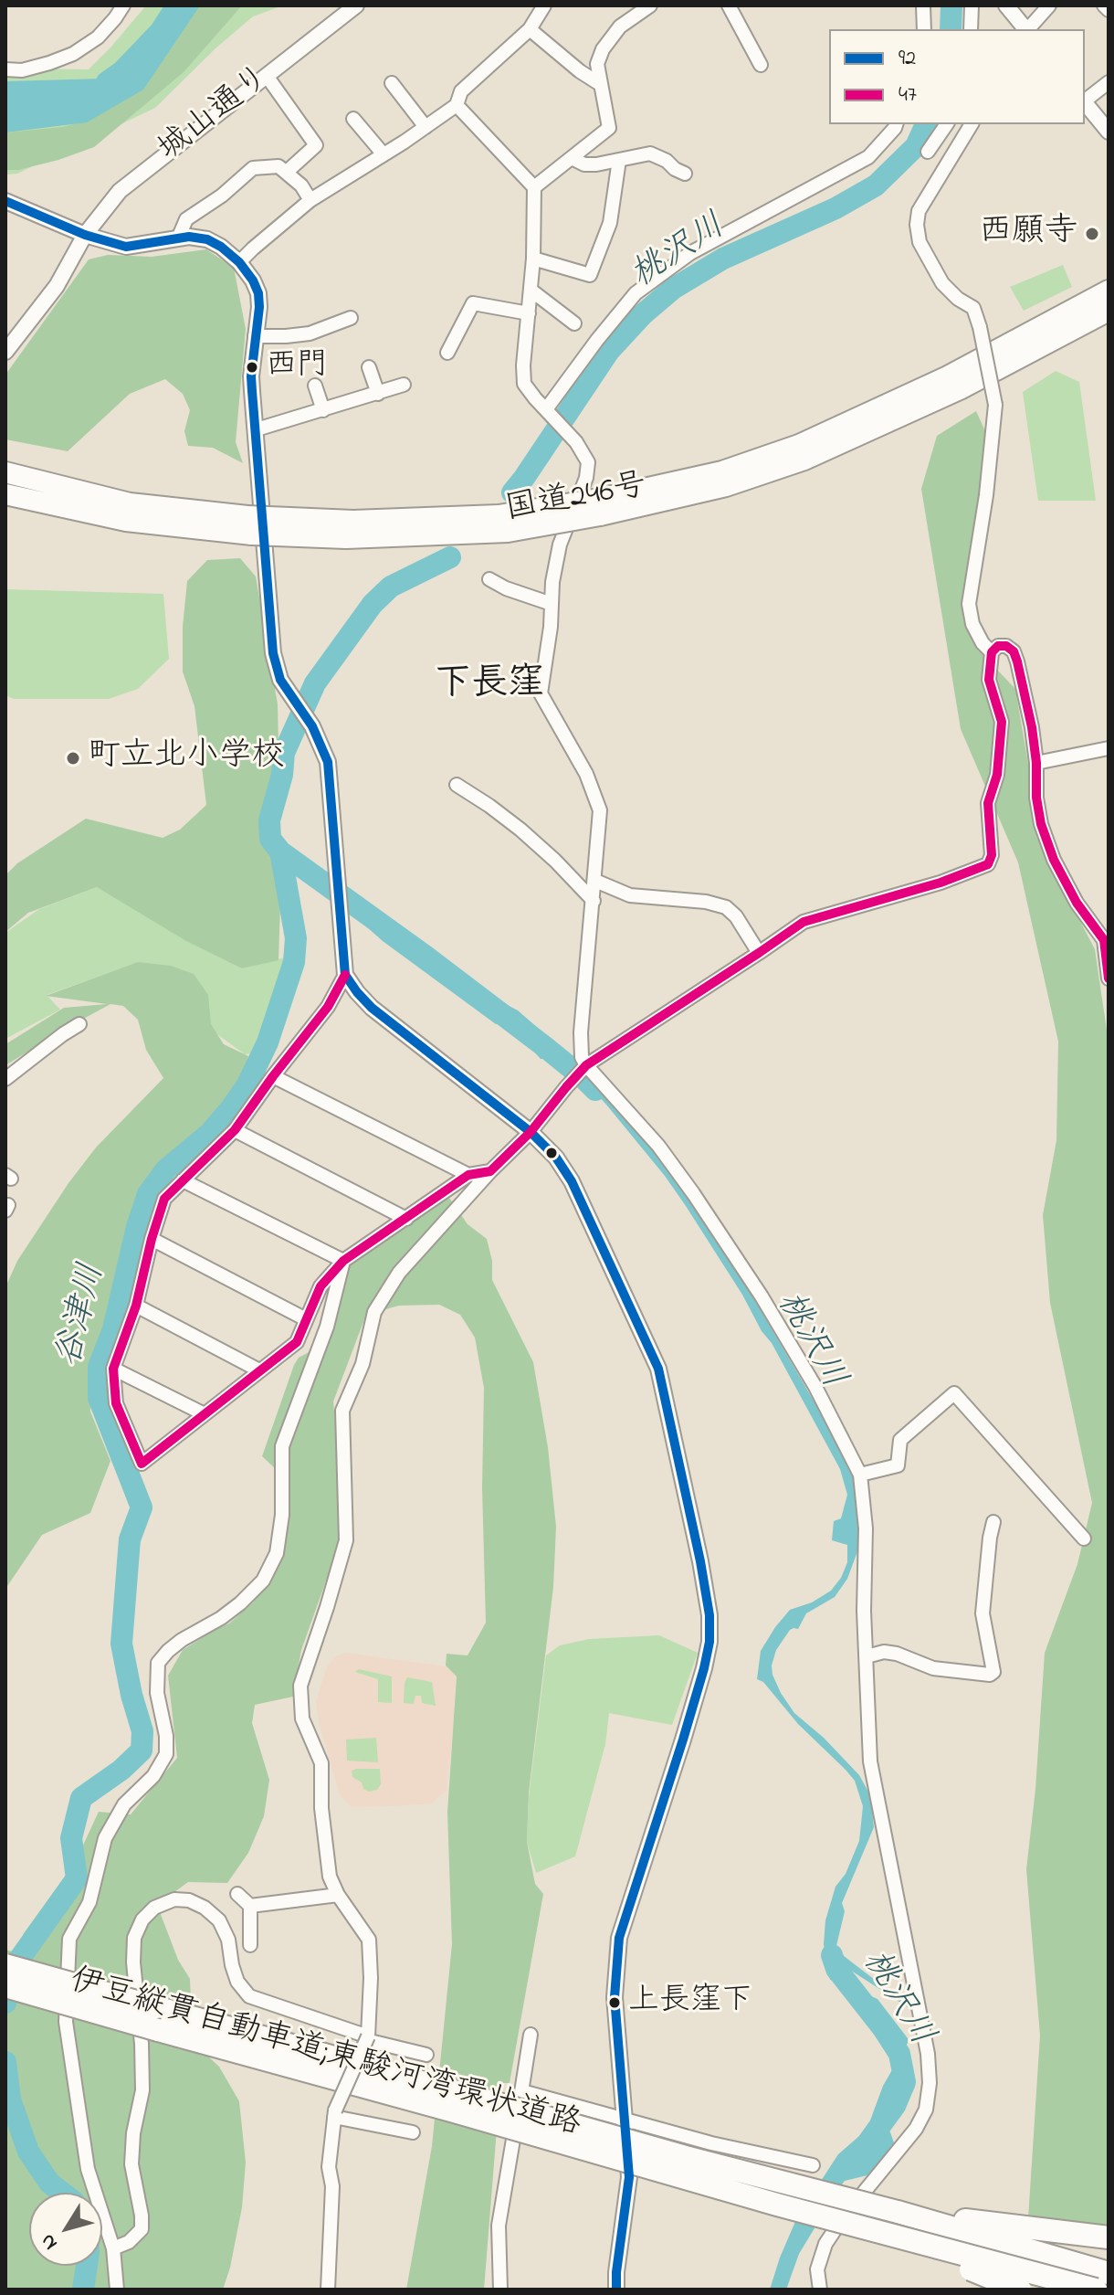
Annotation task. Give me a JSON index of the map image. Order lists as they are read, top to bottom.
{
  "streets": {
    "highway": ["国道246号", "伊豆縦貫自動車道;東駿河湾環状道路"],
    "street": ["城山通り"]
  },
  "districts": ["下長窪"],
  "water": ["桃沢川", "谷津川"],
  "places": [
    "西願寺",
    "西門",
    "町立北小学校",
    "上長窪下"
  ],
  "lines": ["transit line 92", "transit line 47"],
  "legend": ["92", "47"],
  "north": "bottom left"
}
